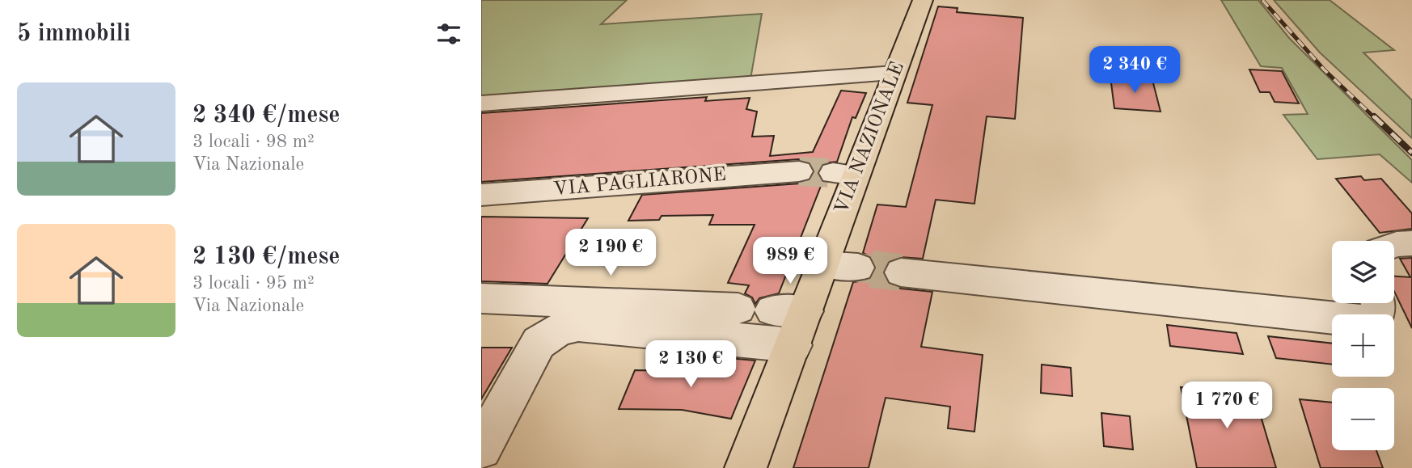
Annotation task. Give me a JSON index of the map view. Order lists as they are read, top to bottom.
{
  "streets": {
    "main road": ["VIA NAZIONALE"],
    "street": ["VIA PAGLIARONE"]
  },
  "page": {
    "heading": "5 immobili",
    "price": [
      "2 340 €",
      "2 190 €",
      "989 €",
      "2 130 €",
      "1 770 €"
    ],
    "list": [
      {
        "name": "2 340 €/mese",
        "note": "3 locali · 98 m² · Via Nazionale"
      },
      {
        "name": "2 130 €/mese",
        "note": "3 locali · 95 m² · Via Nazionale"
      }
    ],
    "map_buttons": ["+", "−"]
  }
}
